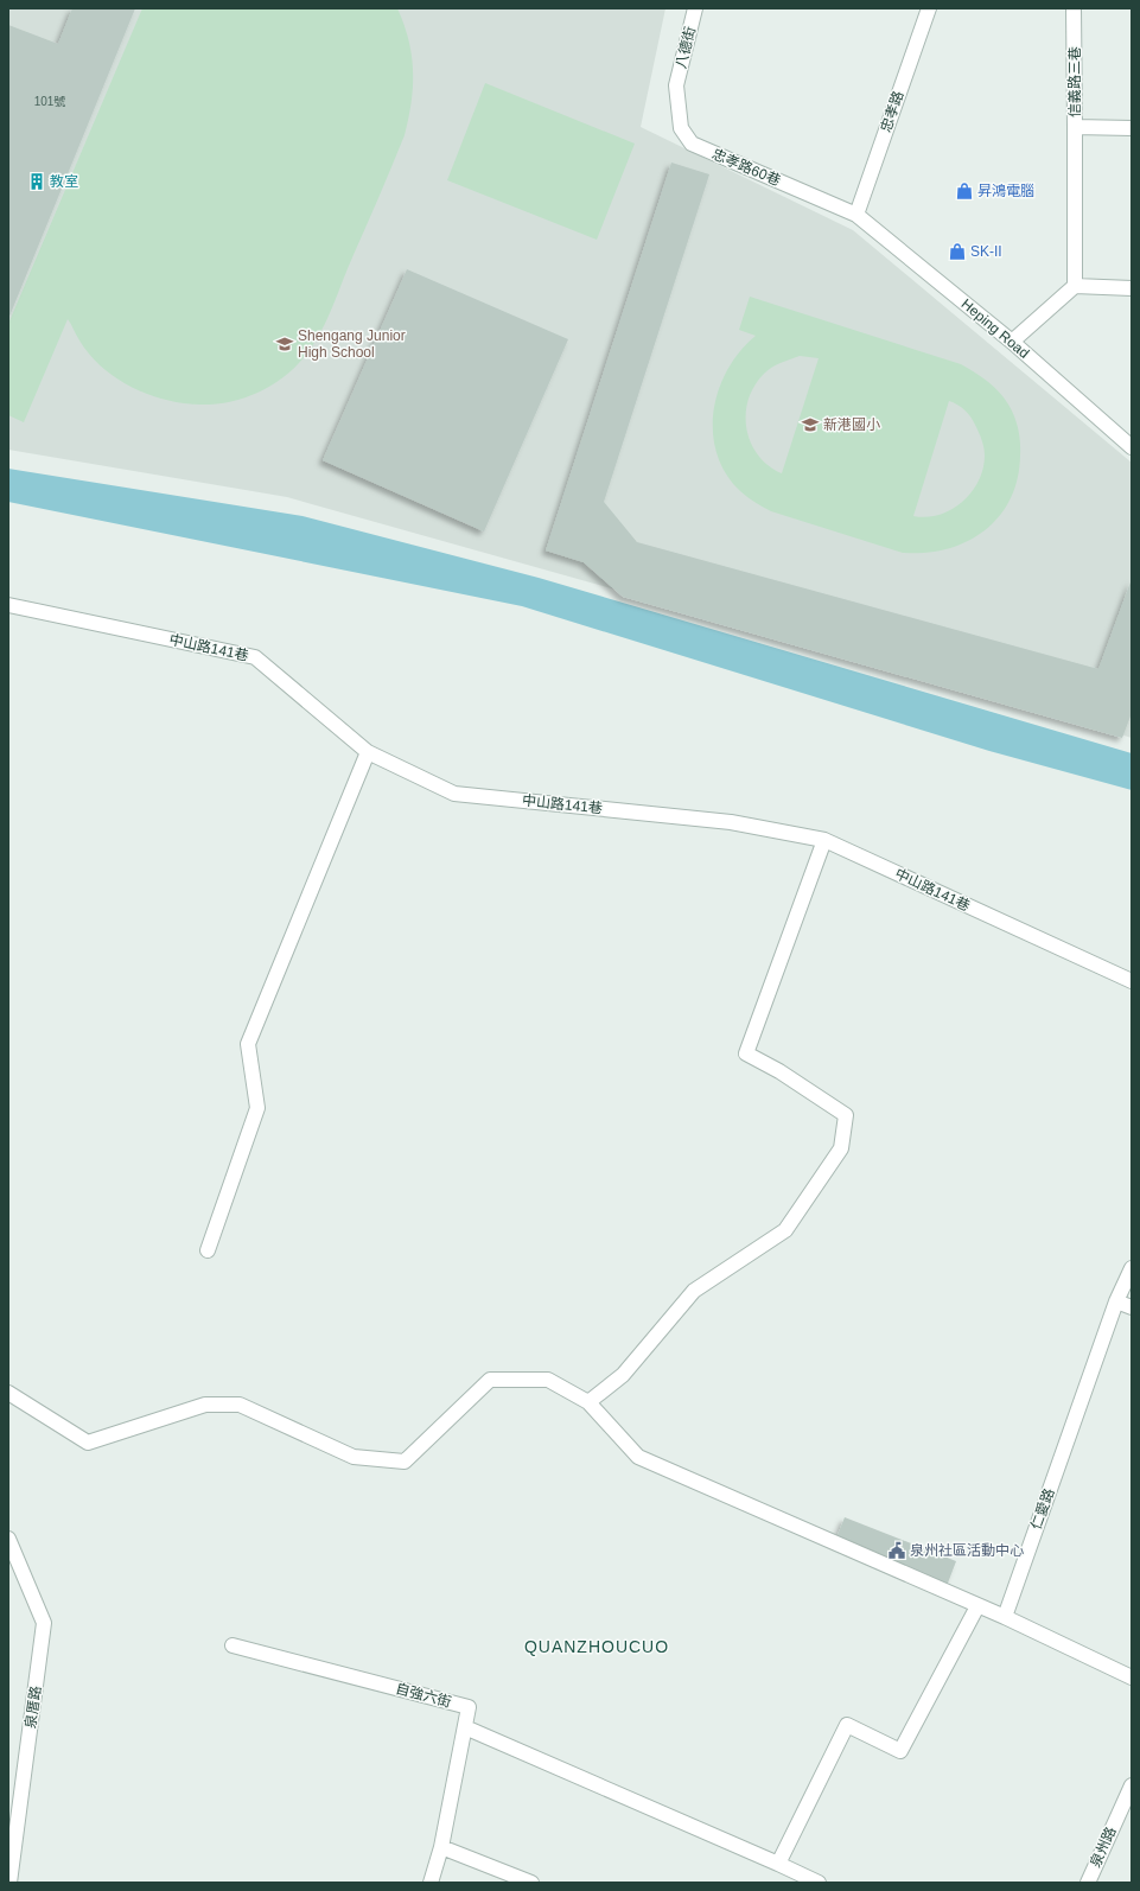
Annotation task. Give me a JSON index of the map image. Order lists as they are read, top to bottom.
{
  "streets": {
    "street": [
      "八德街",
      "信義路三巷",
      "忠孝路",
      "忠孝路60巷",
      "Heping Road",
      "中山路141巷",
      "仁愛路",
      "自強六街",
      "泉厝路",
      "泉州路"
    ]
  },
  "crossings": [
    ["八德街", "忠孝路60巷"],
    ["忠孝路", "忠孝路60巷"],
    ["忠孝路", "Heping Road"],
    ["忠孝路60巷", "Heping Road"]
  ],
  "districts": ["QUANZHOUCUO"],
  "places": {
    "building": ["教室"],
    "shop": ["昇鴻電腦", "SK-II"],
    "school or university": ["Shengang Junior High School", "新港國小"],
    "public building": ["泉州社區活動中心"]
  },
  "house_numbers": ["101號"]
}
